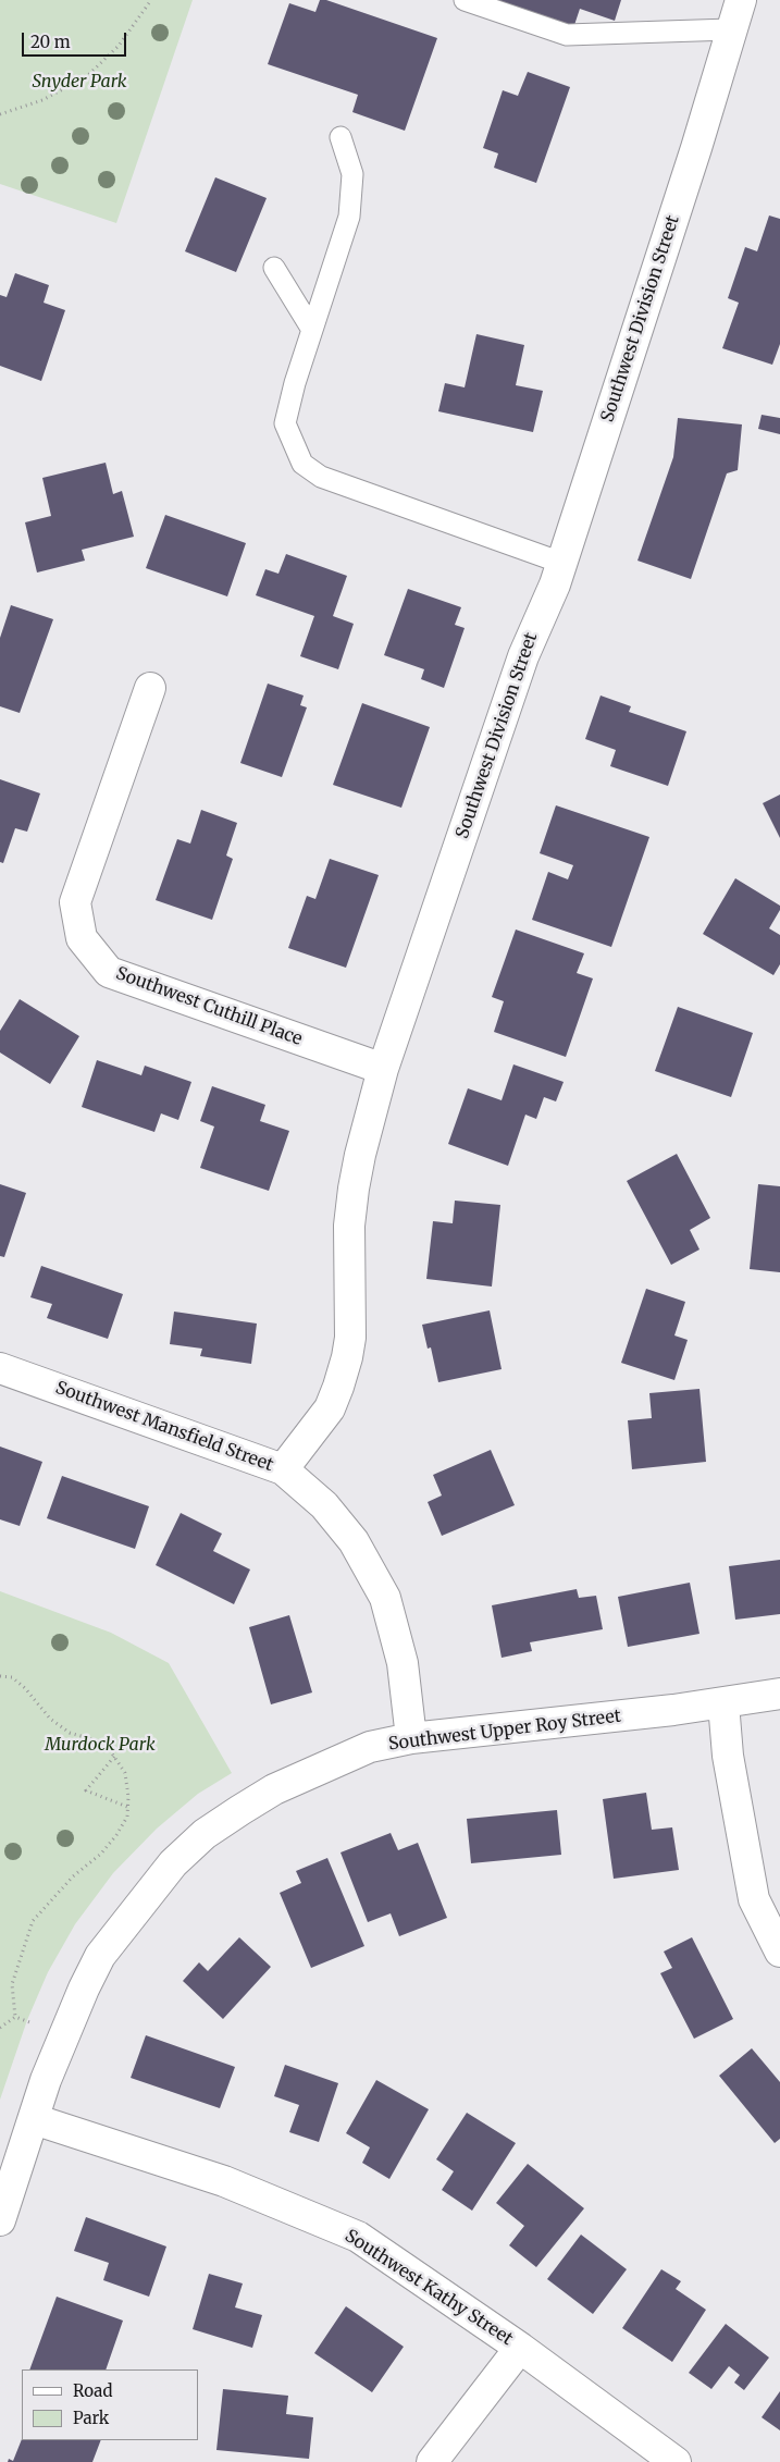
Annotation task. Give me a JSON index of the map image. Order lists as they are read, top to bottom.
{
  "streets": {
    "street": [
      "Southwest Division Street",
      "Southwest Cuthill Place",
      "Southwest Mansfield Street",
      "Southwest Upper Roy Street",
      "Southwest Kathy Street"
    ]
  },
  "crossings": [
    ["Southwest Division Street", "Southwest Cuthill Place"],
    ["Southwest Division Street", "Southwest Mansfield Street"],
    ["Southwest Mansfield Street", "Southwest Upper Roy Street"],
    ["Southwest Upper Roy Street", "Southwest Kathy Street"]
  ],
  "parks": ["Snyder Park", "Murdock Park"],
  "legend": ["Road", "Park"],
  "scale_bar": "20 m"
}
